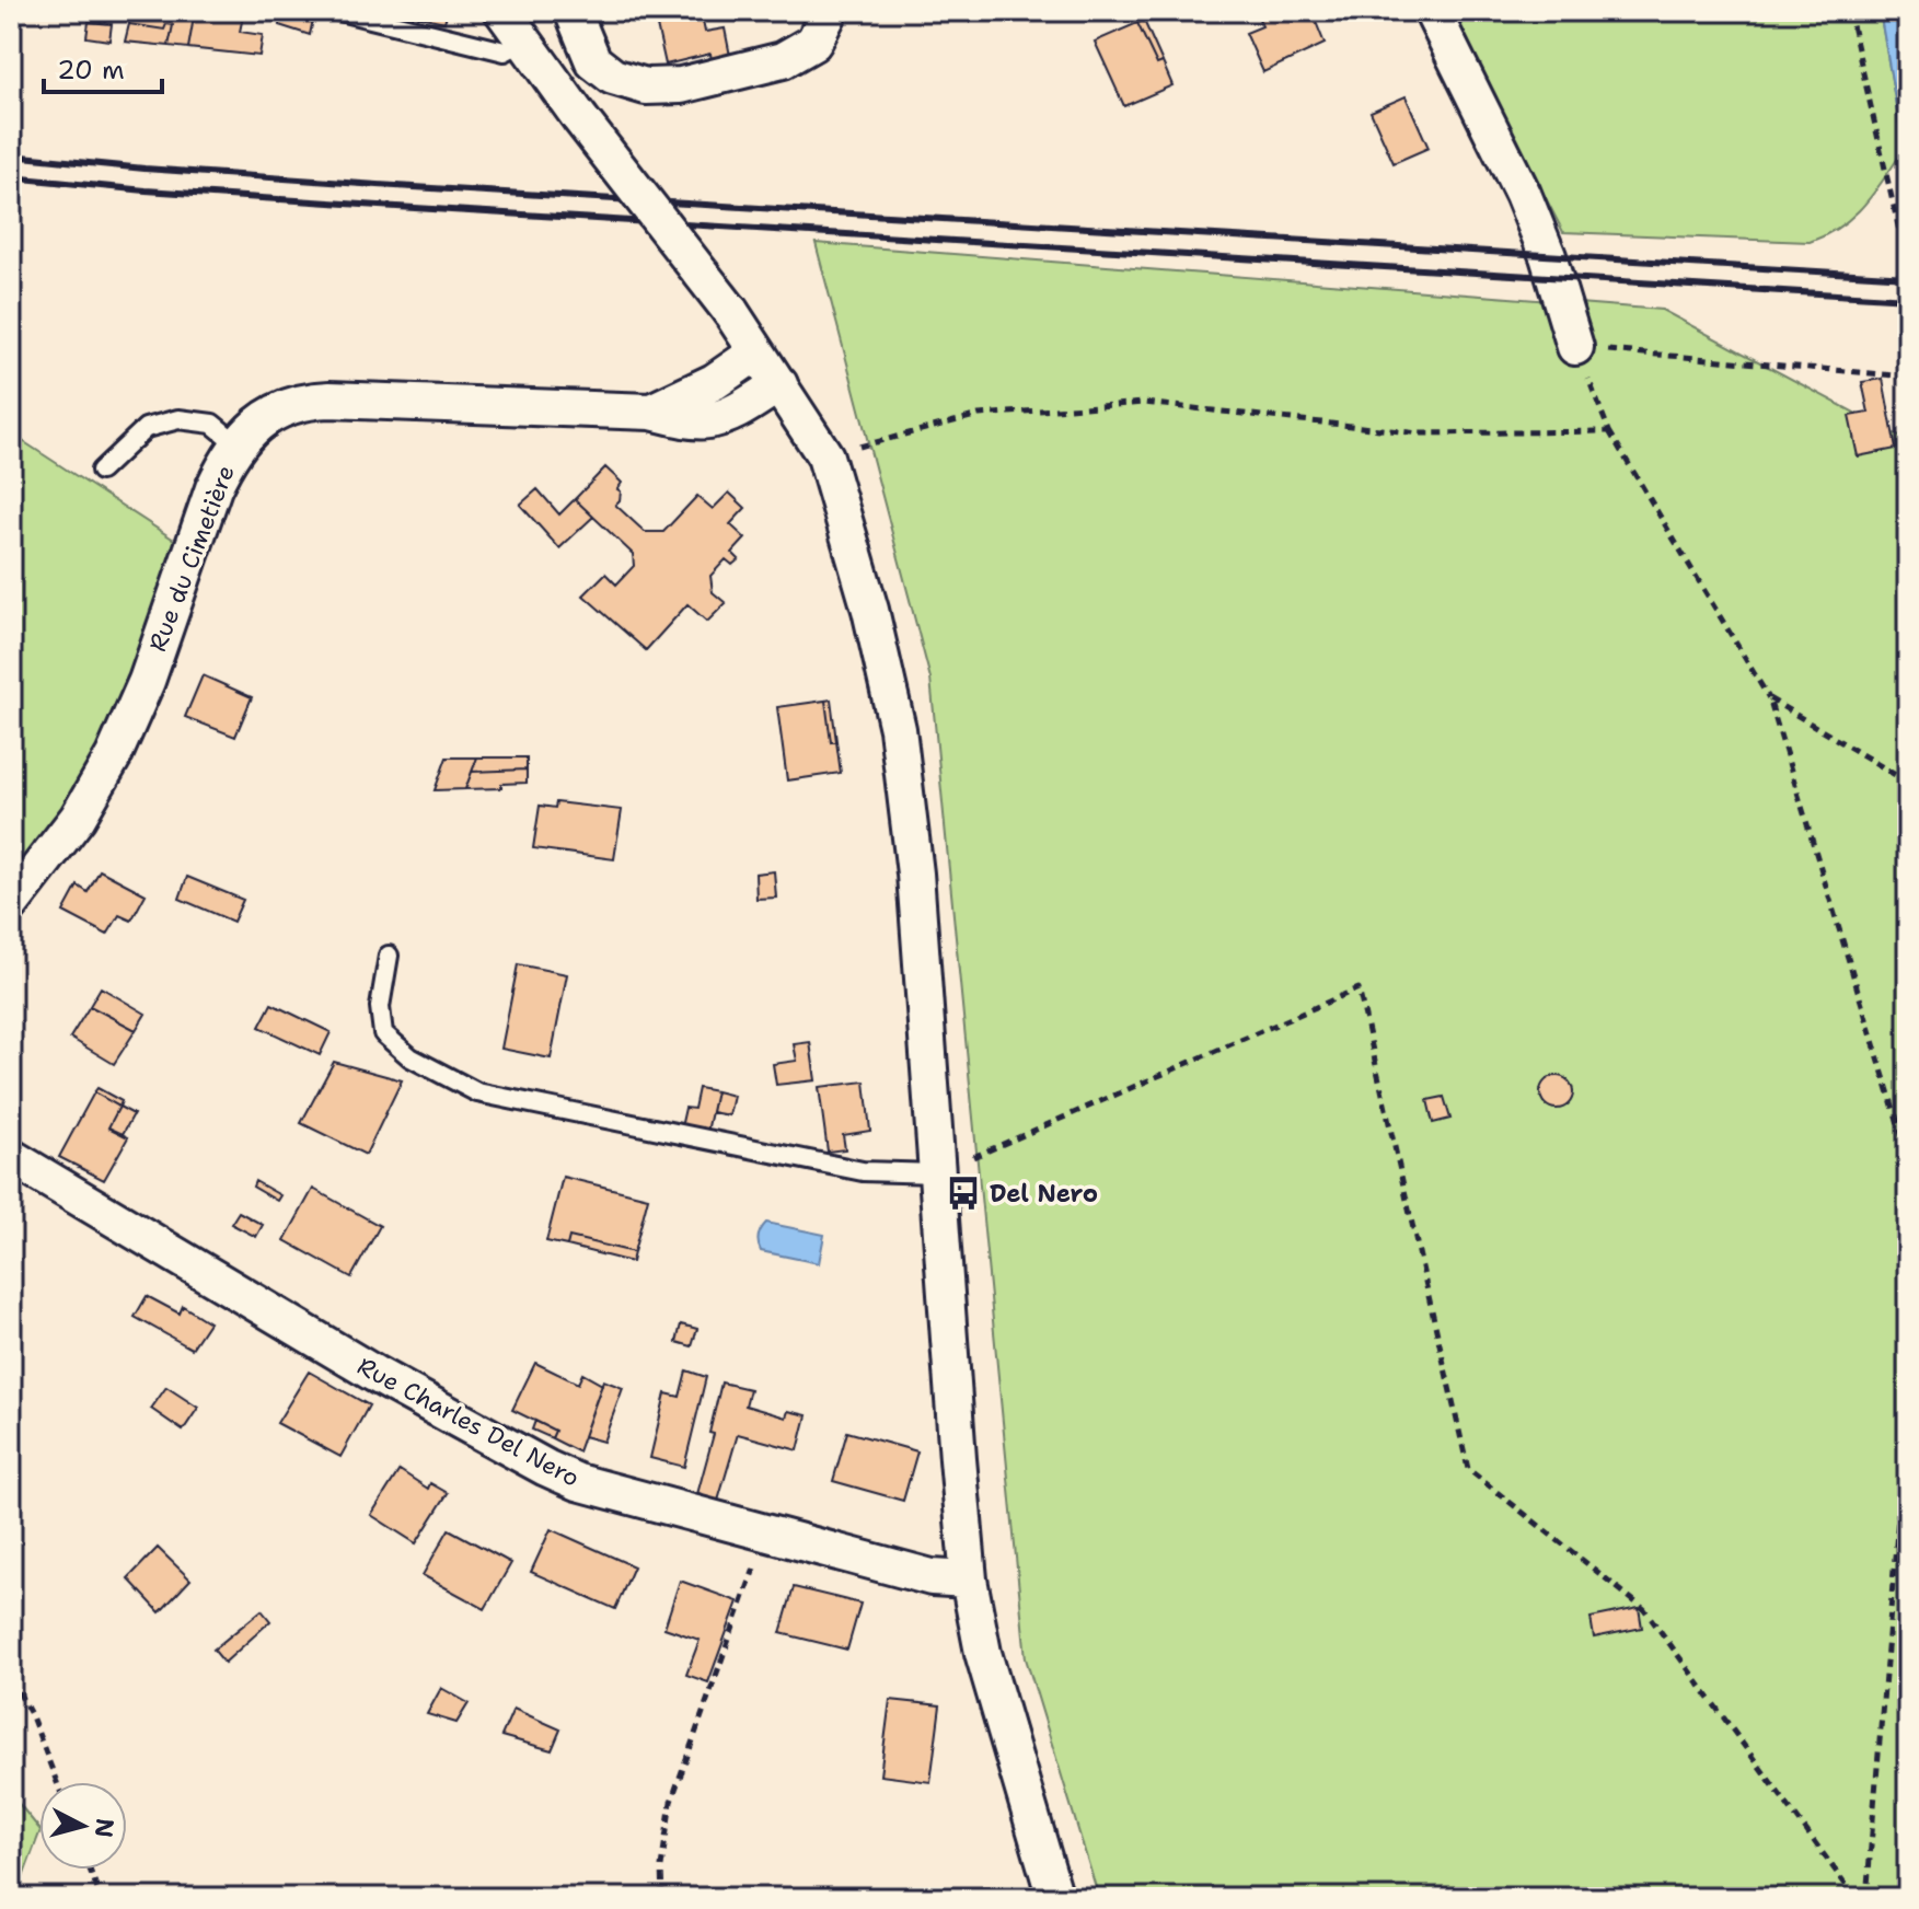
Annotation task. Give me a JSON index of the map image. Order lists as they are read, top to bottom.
{
  "streets": {
    "street": ["Rue du Cimetière", "Rue Charles Del Nero"]
  },
  "places": {
    "bus stop": ["Del Nero"]
  },
  "scale_bar": "20 m",
  "north": "right"
}
